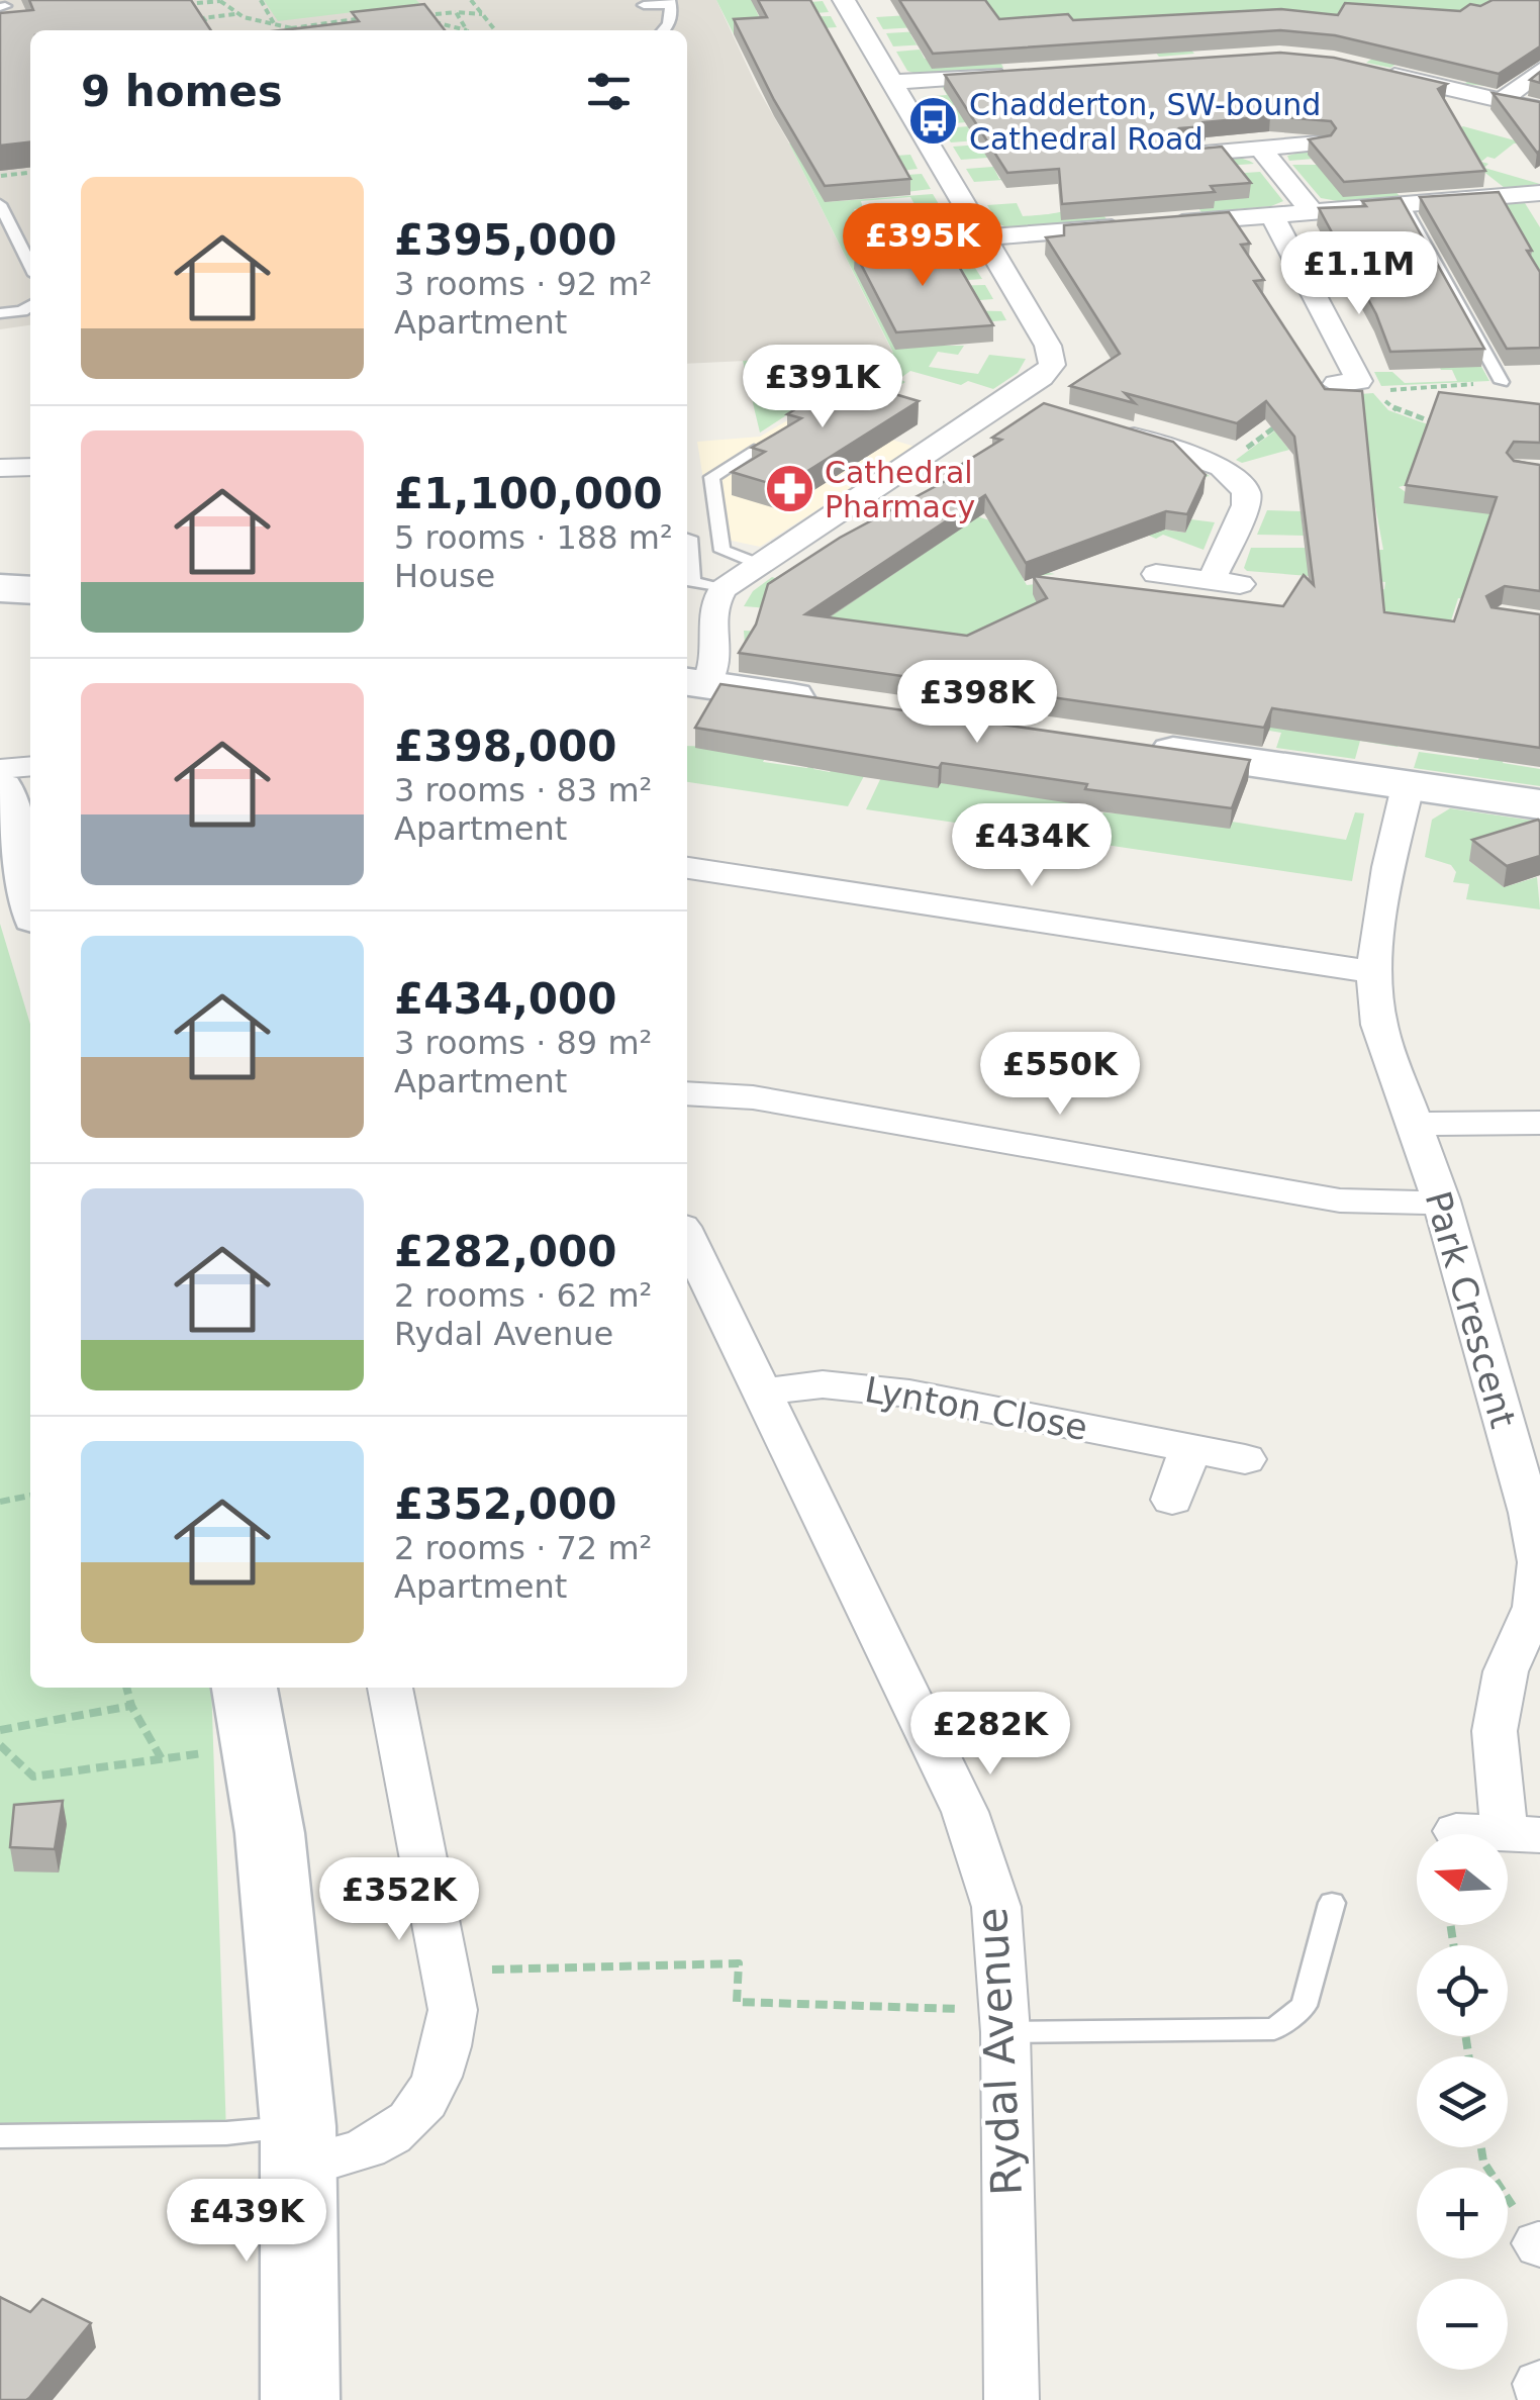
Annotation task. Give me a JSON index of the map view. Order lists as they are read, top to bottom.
{
  "streets": {
    "street": ["Park Crescent", "Lynton Close", "Rydal Avenue"]
  },
  "crossings": [
    ["Lynton Close", "Rydal Avenue"]
  ],
  "places": {
    "bus stop": ["Chadderton, SW-bound Cathedral Road"],
    "pharmacy": ["Cathedral Pharmacy"]
  },
  "north": "left",
  "page": {
    "heading": "9 homes",
    "list": [
      {
        "name": "£395,000",
        "note": "3 rooms · 92 m² · Apartment"
      },
      {
        "name": "£1,100,000",
        "note": "5 rooms · 188 m² · House"
      },
      {
        "name": "£398,000",
        "note": "3 rooms · 83 m² · Apartment"
      },
      {
        "name": "£434,000",
        "note": "3 rooms · 89 m² · Apartment"
      },
      {
        "name": "£282,000",
        "note": "2 rooms · 62 m² · Rydal Avenue"
      },
      {
        "name": "£352,000",
        "note": "2 rooms · 72 m² · Apartment"
      }
    ],
    "price": [
      "£395K",
      "£1.1M",
      "£391K",
      "£398K",
      "£434K",
      "£550K",
      "£282K",
      "£352K",
      "£439K"
    ],
    "map_buttons": ["+", "−"]
  }
}
